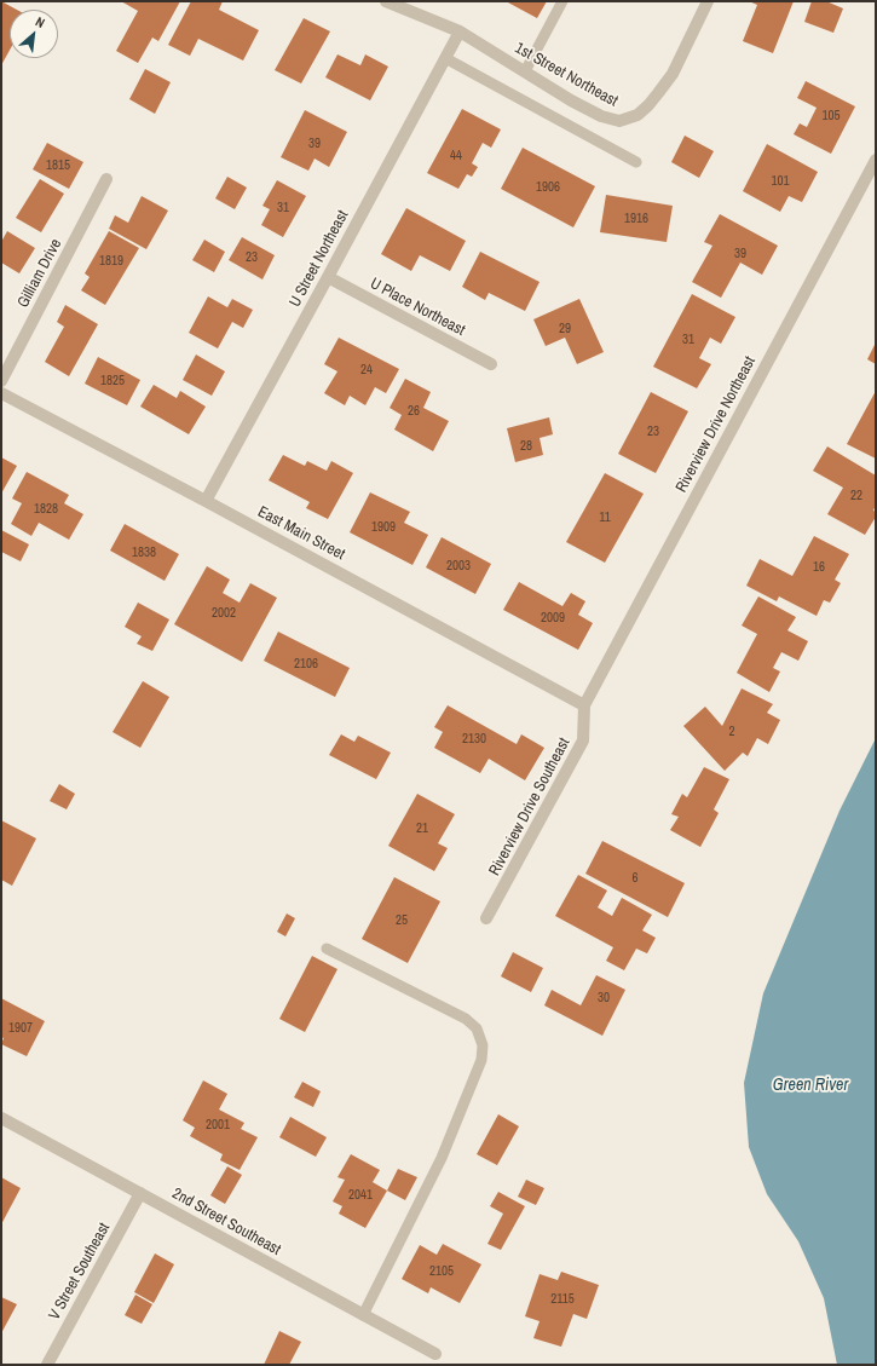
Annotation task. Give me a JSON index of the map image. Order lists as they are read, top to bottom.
{
  "streets": {
    "street": [
      "1st Street Northeast",
      "U Street Northeast",
      "Gilliam Drive",
      "U Place Northeast",
      "Riverview Drive Northeast",
      "East Main Street",
      "Riverview Drive Southeast",
      "2nd Street Southeast",
      "V Street Southeast"
    ]
  },
  "crossings": [
    ["1st Street Northeast", "U Street Northeast"],
    ["U Street Northeast", "U Place Northeast"],
    ["U Street Northeast", "East Main Street"],
    ["Riverview Drive Northeast", "East Main Street"],
    ["Riverview Drive Northeast", "Riverview Drive Southeast"],
    ["East Main Street", "Riverview Drive Southeast"],
    ["2nd Street Southeast", "V Street Southeast"]
  ],
  "water": ["Green River"],
  "house_numbers": [
    "105",
    "39",
    "44",
    "1815",
    "101",
    "1906",
    "31",
    "1916",
    "39",
    "23",
    "1819",
    "29",
    "31",
    "24",
    "1825",
    "26",
    "23",
    "28",
    "22",
    "1828",
    "11",
    "1909",
    "1838",
    "2003",
    "16",
    "2002",
    "2009",
    "2106",
    "2",
    "2130",
    "21",
    "6",
    "25",
    "30",
    "1907",
    "2001",
    "2041",
    "2105",
    "2115"
  ],
  "north": "top right"
}
